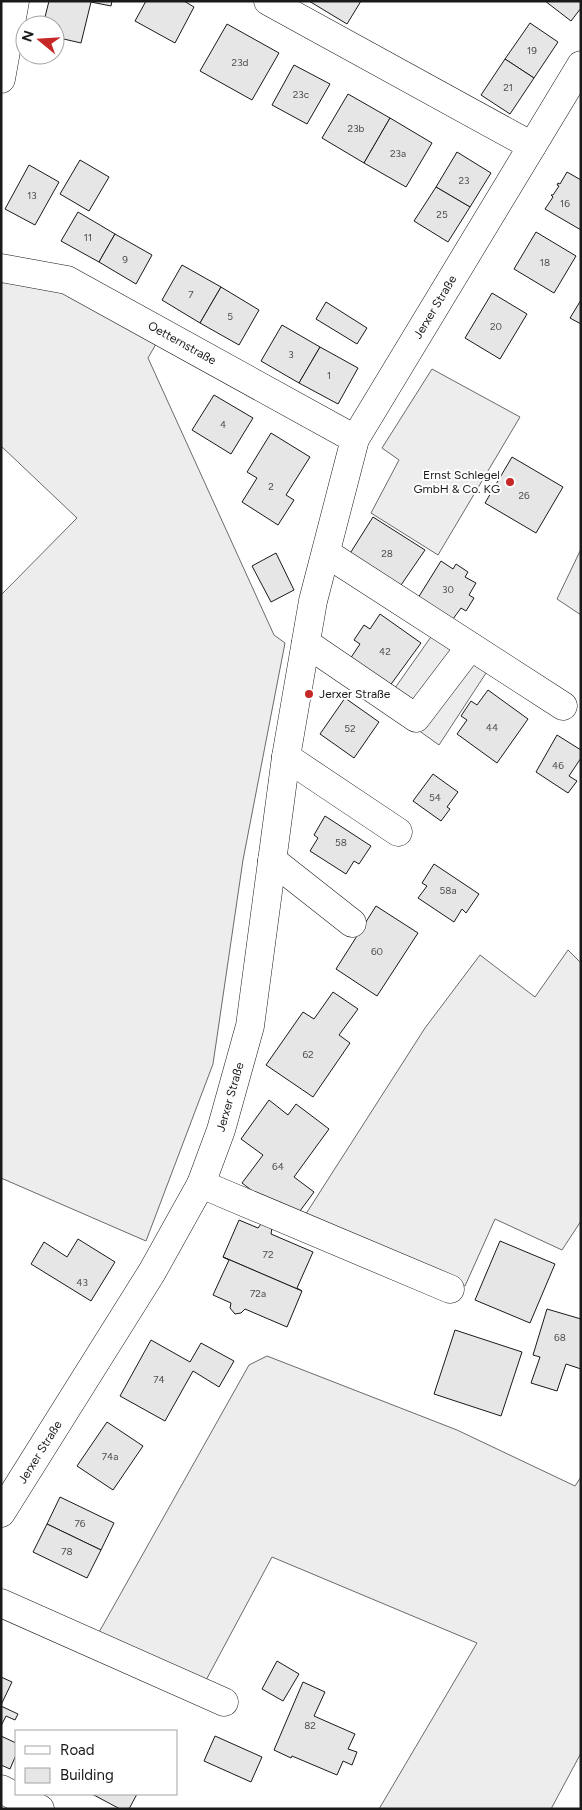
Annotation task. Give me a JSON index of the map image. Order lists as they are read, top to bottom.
{
  "streets": {
    "street": ["Jerxer Straße", "Oetternstraße"]
  },
  "crossings": [
    ["Jerxer Straße", "Oetternstraße"]
  ],
  "places": ["Ernst Schlegel GmbH & Co. KG", "Jerxer Straße"],
  "house_numbers": [
    "19",
    "23d",
    "21",
    "23c",
    "23b",
    "23a",
    "23",
    "13",
    "16",
    "25",
    "11",
    "9",
    "18",
    "7",
    "5",
    "20",
    "3",
    "1",
    "4",
    "2",
    "26",
    "28",
    "30",
    "42",
    "44",
    "52",
    "46",
    "54",
    "58",
    "58a",
    "60",
    "62",
    "64",
    "72",
    "43",
    "72a",
    "68",
    "74",
    "74a",
    "76",
    "78",
    "82"
  ],
  "legend": ["Road", "Building"],
  "north": "left"
}
